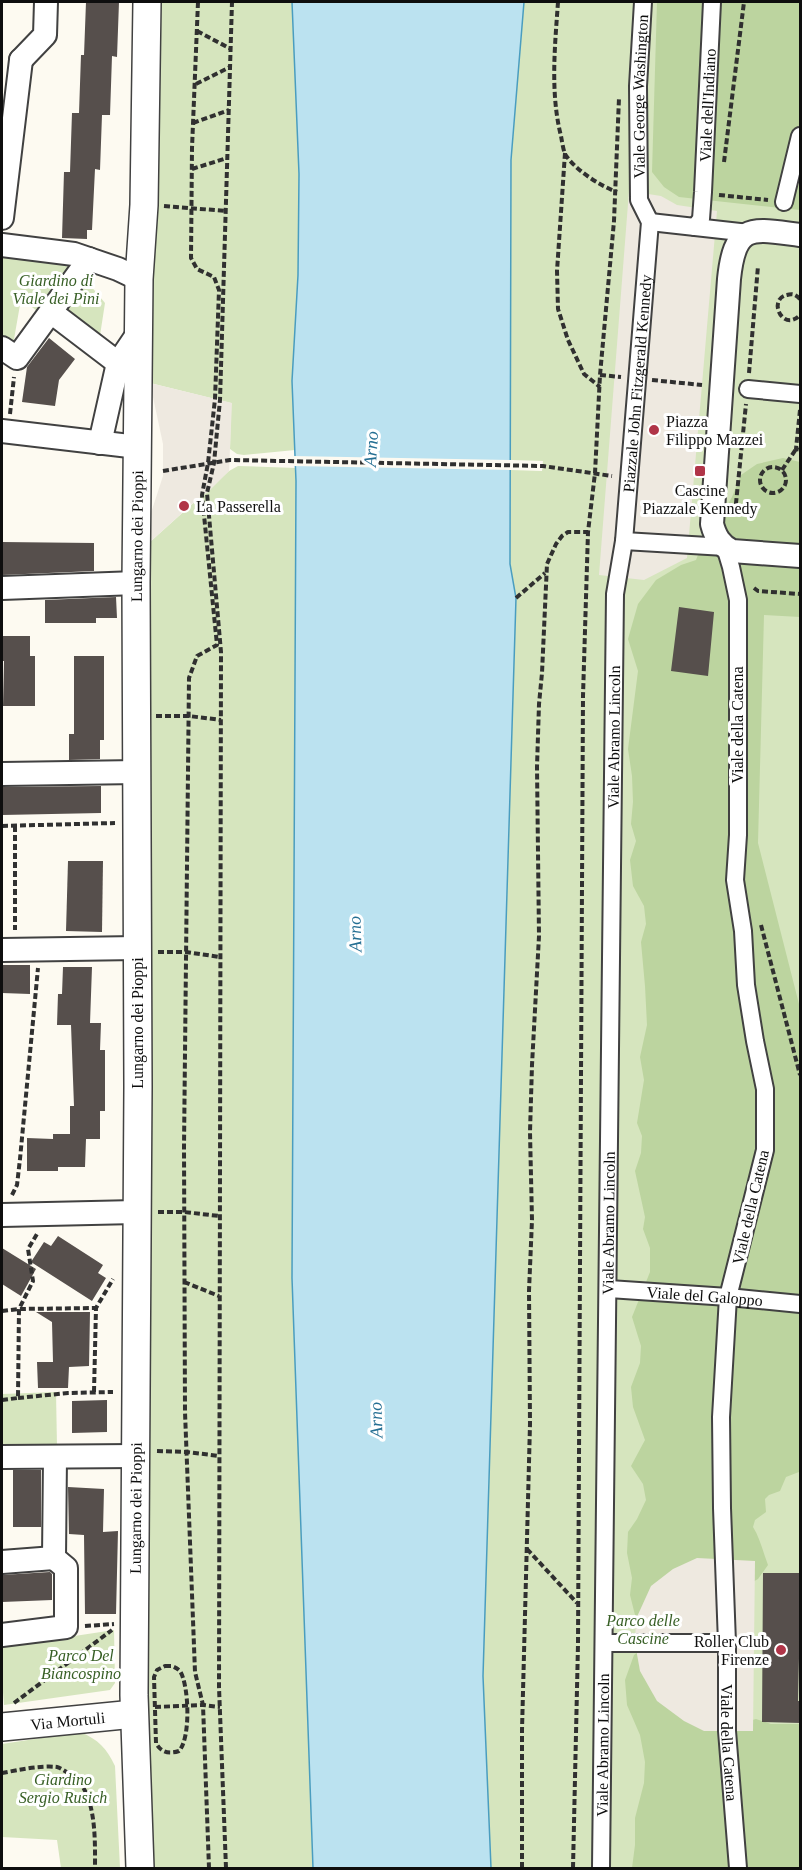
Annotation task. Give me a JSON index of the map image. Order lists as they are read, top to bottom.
{
  "streets": {
    "street": [
      "Viale George Washington",
      "Viale dell'Indiano",
      "Piazzale John Fitzgerald Kennedy",
      "Lungarno dei Pioppi",
      "Viale della Catena",
      "Viale Abramo Lincoln",
      "Viale del Galoppo",
      "Via Mortuli"
    ]
  },
  "crossings": [
    ["Piazzale John Fitzgerald Kennedy", "Viale Abramo Lincoln"],
    ["Lungarno dei Pioppi", "Via Mortuli"],
    ["Viale della Catena", "Viale del Galoppo"],
    ["Viale Abramo Lincoln", "Viale del Galoppo"]
  ],
  "water": ["Arno"],
  "parks": [
    "Giardino di Viale dei Pini",
    "Parco delle Cascine",
    "Parco Del Biancospino",
    "Giardino Sergio Rusich"
  ],
  "places": {
    "other": ["Piazza Filippo Mazzei", "La Passerella", "Roller Club Firenze"],
    "transit": ["Cascine Piazzale Kennedy"]
  }
}
